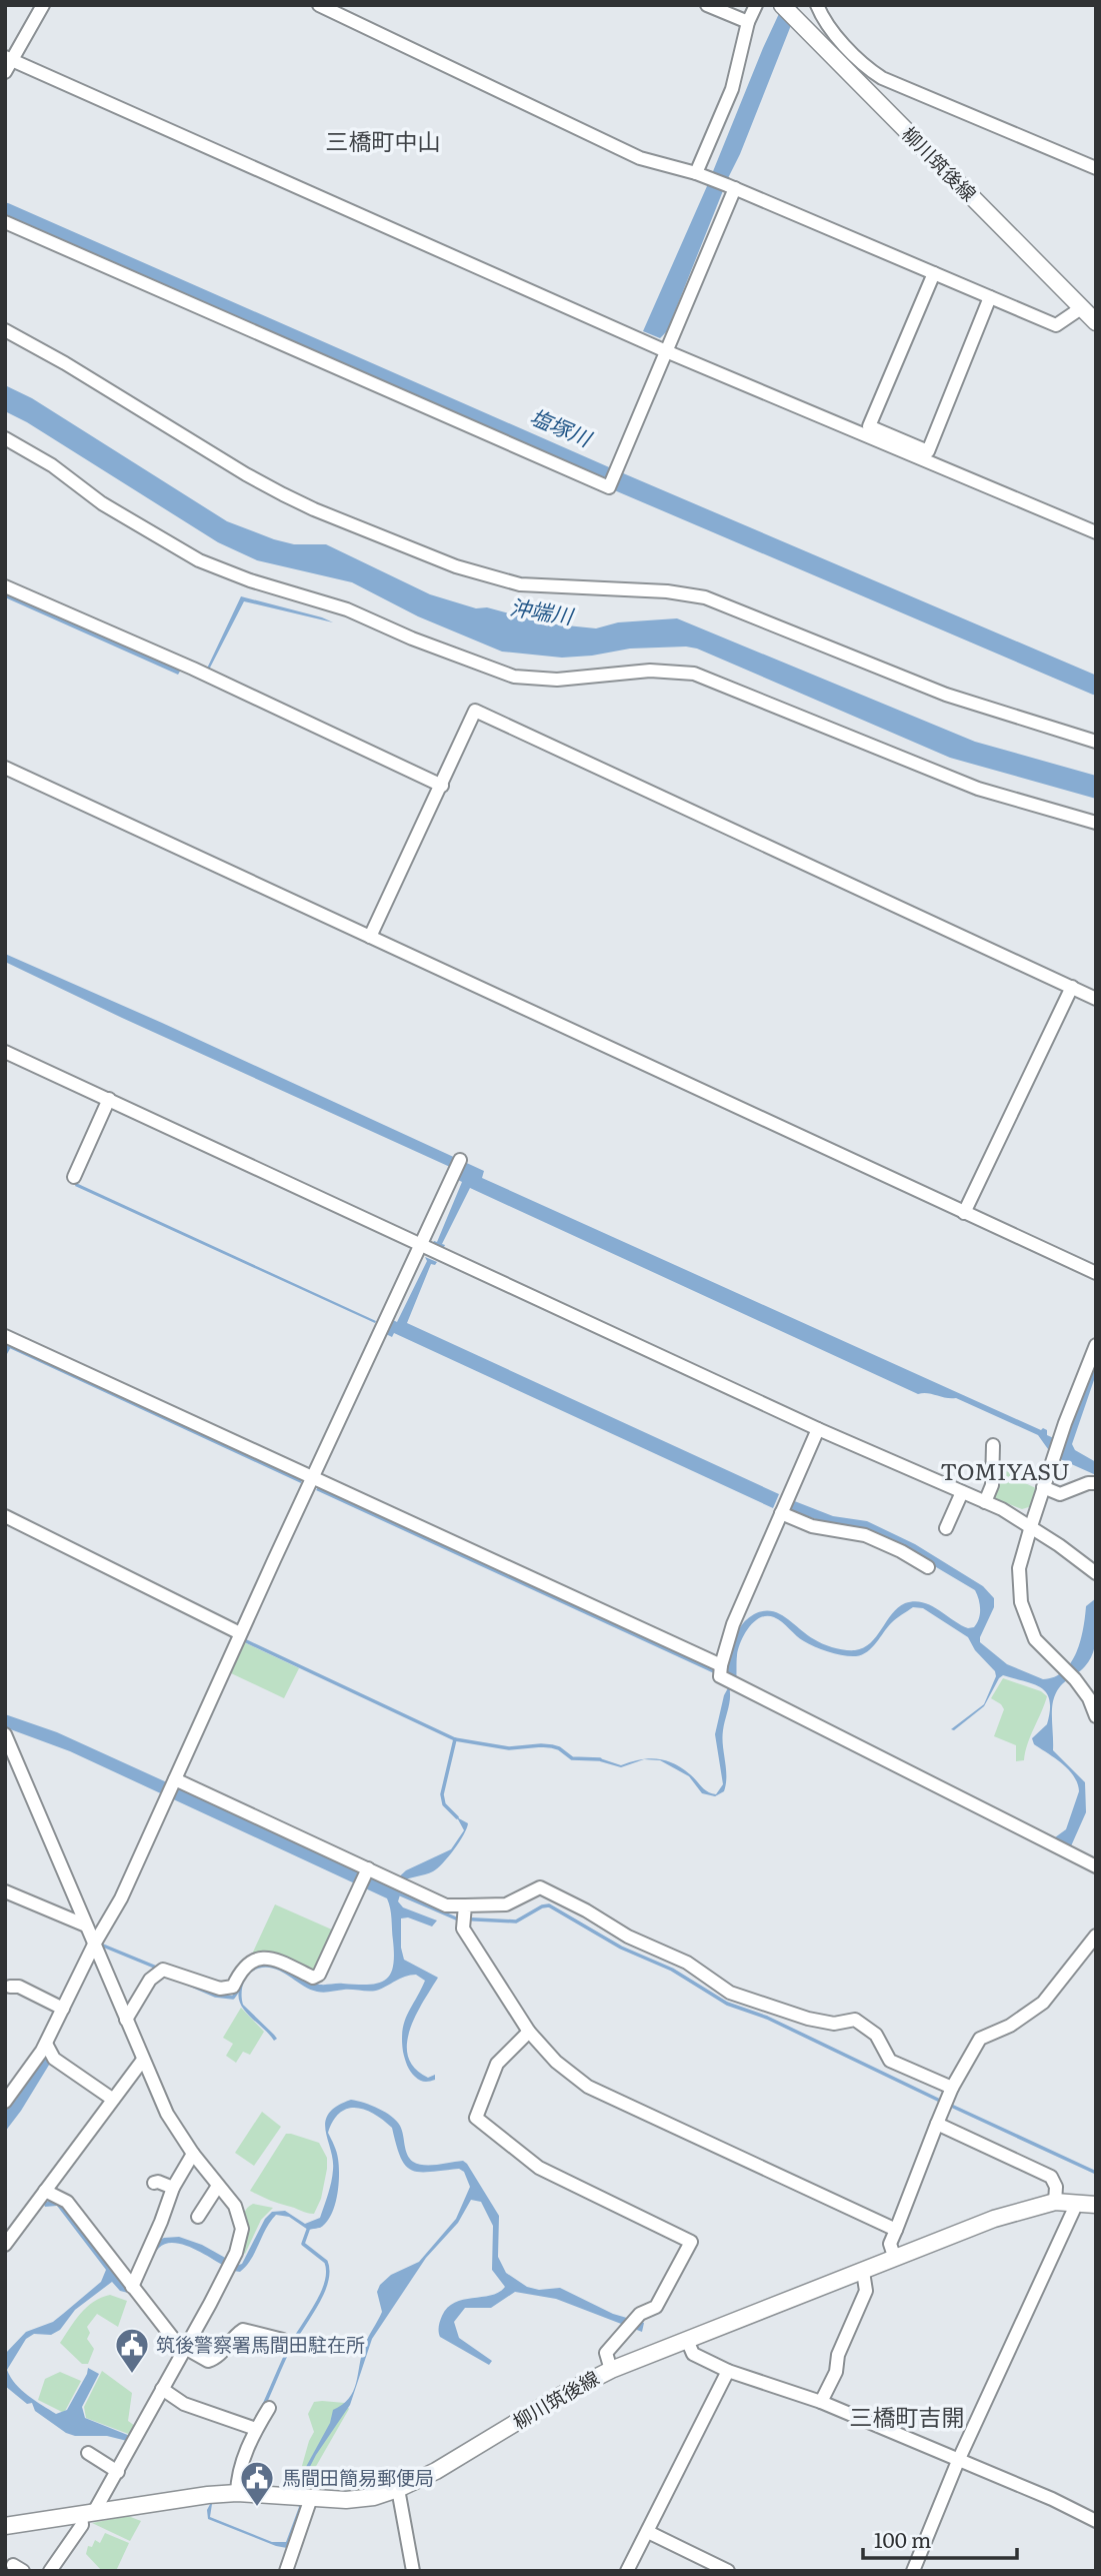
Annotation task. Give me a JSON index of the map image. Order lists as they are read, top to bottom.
{
  "streets": {
    "main road": ["柳川筑後線"]
  },
  "districts": ["三橋町中山", "TOMIYASU", "三橋町吉開"],
  "water": ["塩塚川", "沖端川"],
  "places": {
    "public building": ["筑後警察署馬間田駐在所", "馬間田簡易郵便局"]
  },
  "scale_bar": "100 m"
}
